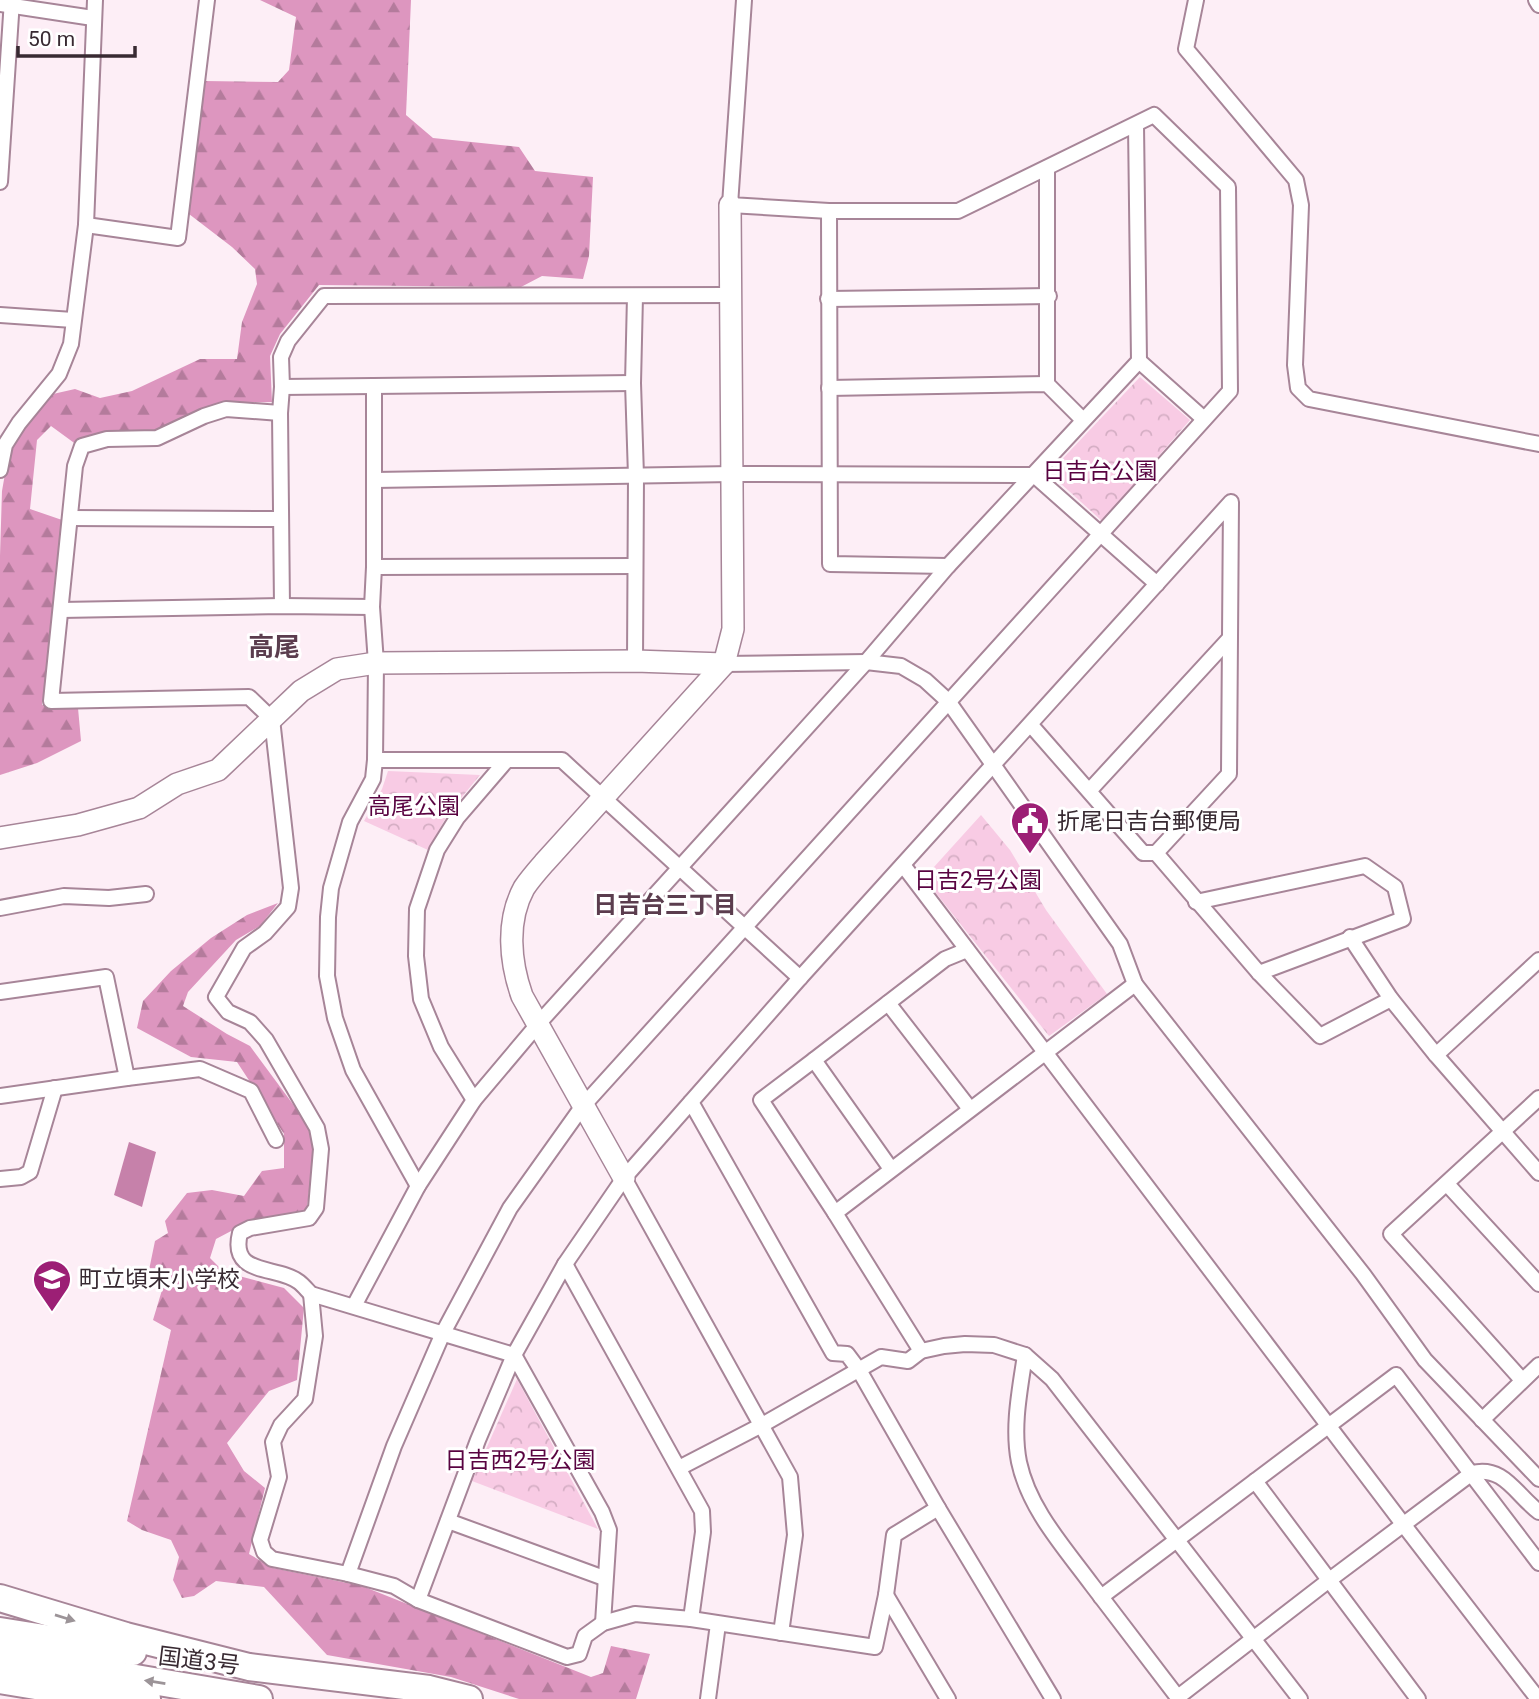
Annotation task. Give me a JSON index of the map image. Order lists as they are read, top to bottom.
{
  "streets": {
    "highway": ["国道3号"]
  },
  "districts": ["高尾", "日吉台三丁目"],
  "parks": [
    "日吉台公園",
    "高尾公園",
    "日吉2号公園",
    "日吉西2号公園"
  ],
  "places": {
    "public building": ["折尾日吉台郵便局"],
    "school or university": ["町立頃末小学校"]
  },
  "scale_bar": "50 m"
}
